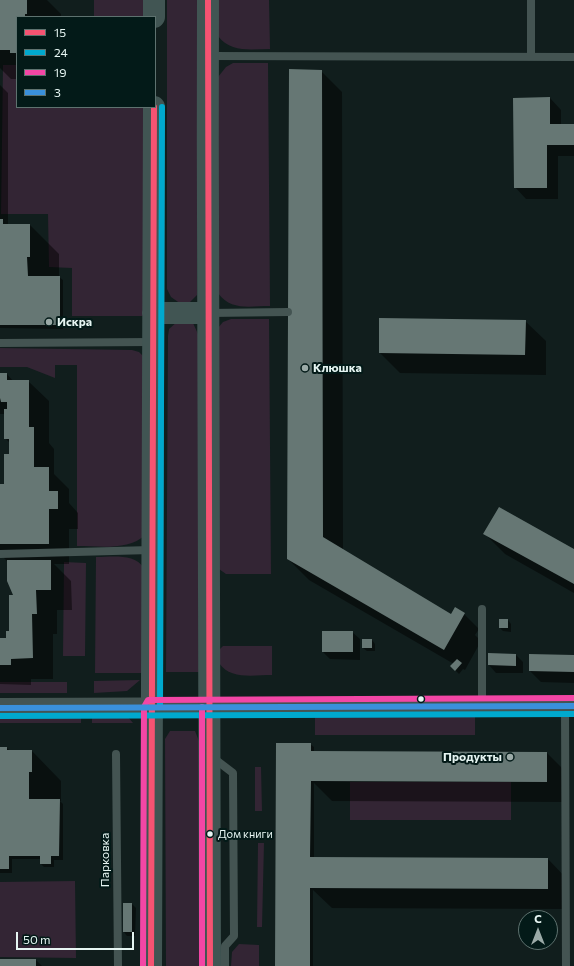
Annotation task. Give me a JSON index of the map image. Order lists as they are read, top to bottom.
{
  "streets": {
    "lane": ["Парковка"]
  },
  "places": [
    "Искра",
    "Клюшка",
    "Продукты",
    "Дом книги"
  ],
  "lines": [
    "transit line 15",
    "transit line 24",
    "transit line 19",
    "transit line 3"
  ],
  "legend": [
    "15",
    "24",
    "19",
    "3"
  ],
  "scale_bar": "50 m",
  "north": "top"
}
